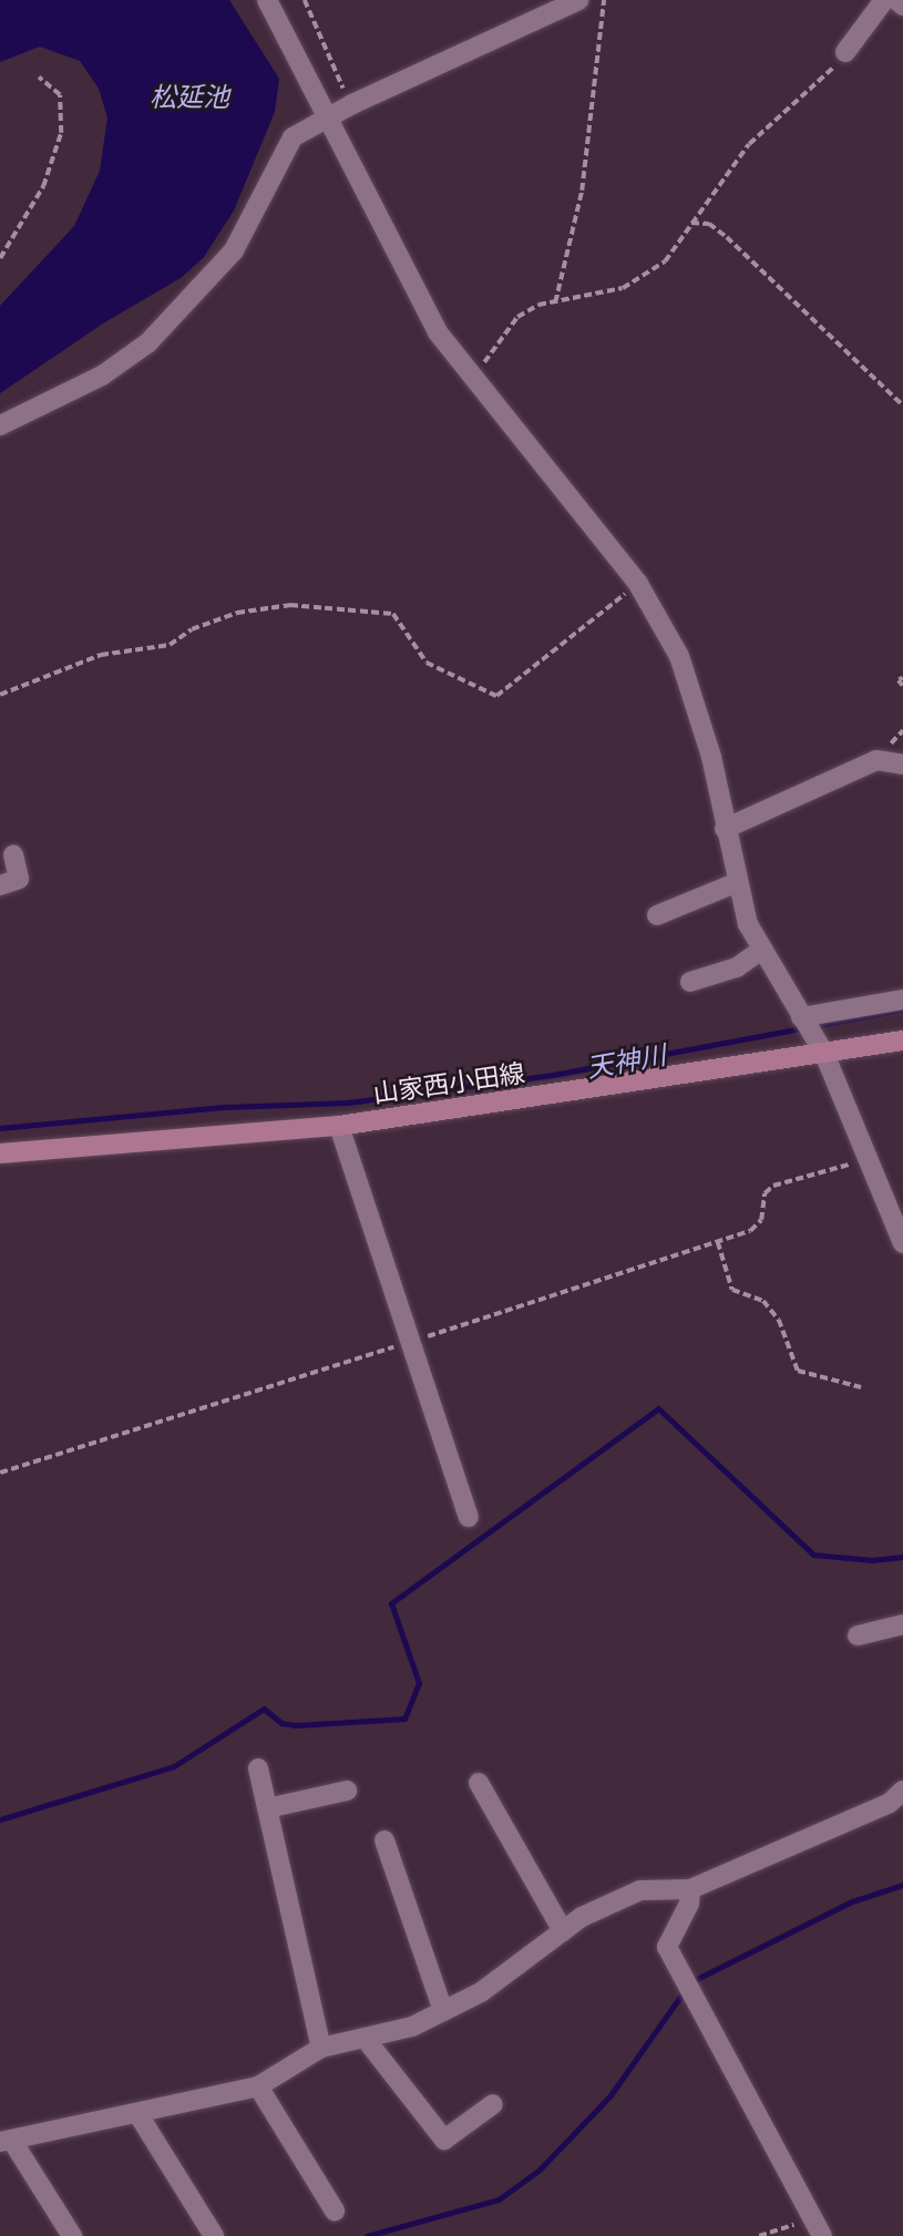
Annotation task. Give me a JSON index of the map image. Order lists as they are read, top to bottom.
{
  "streets": {
    "main road": ["山家西小田線"]
  },
  "water": ["松延池", "天神川"]
}
